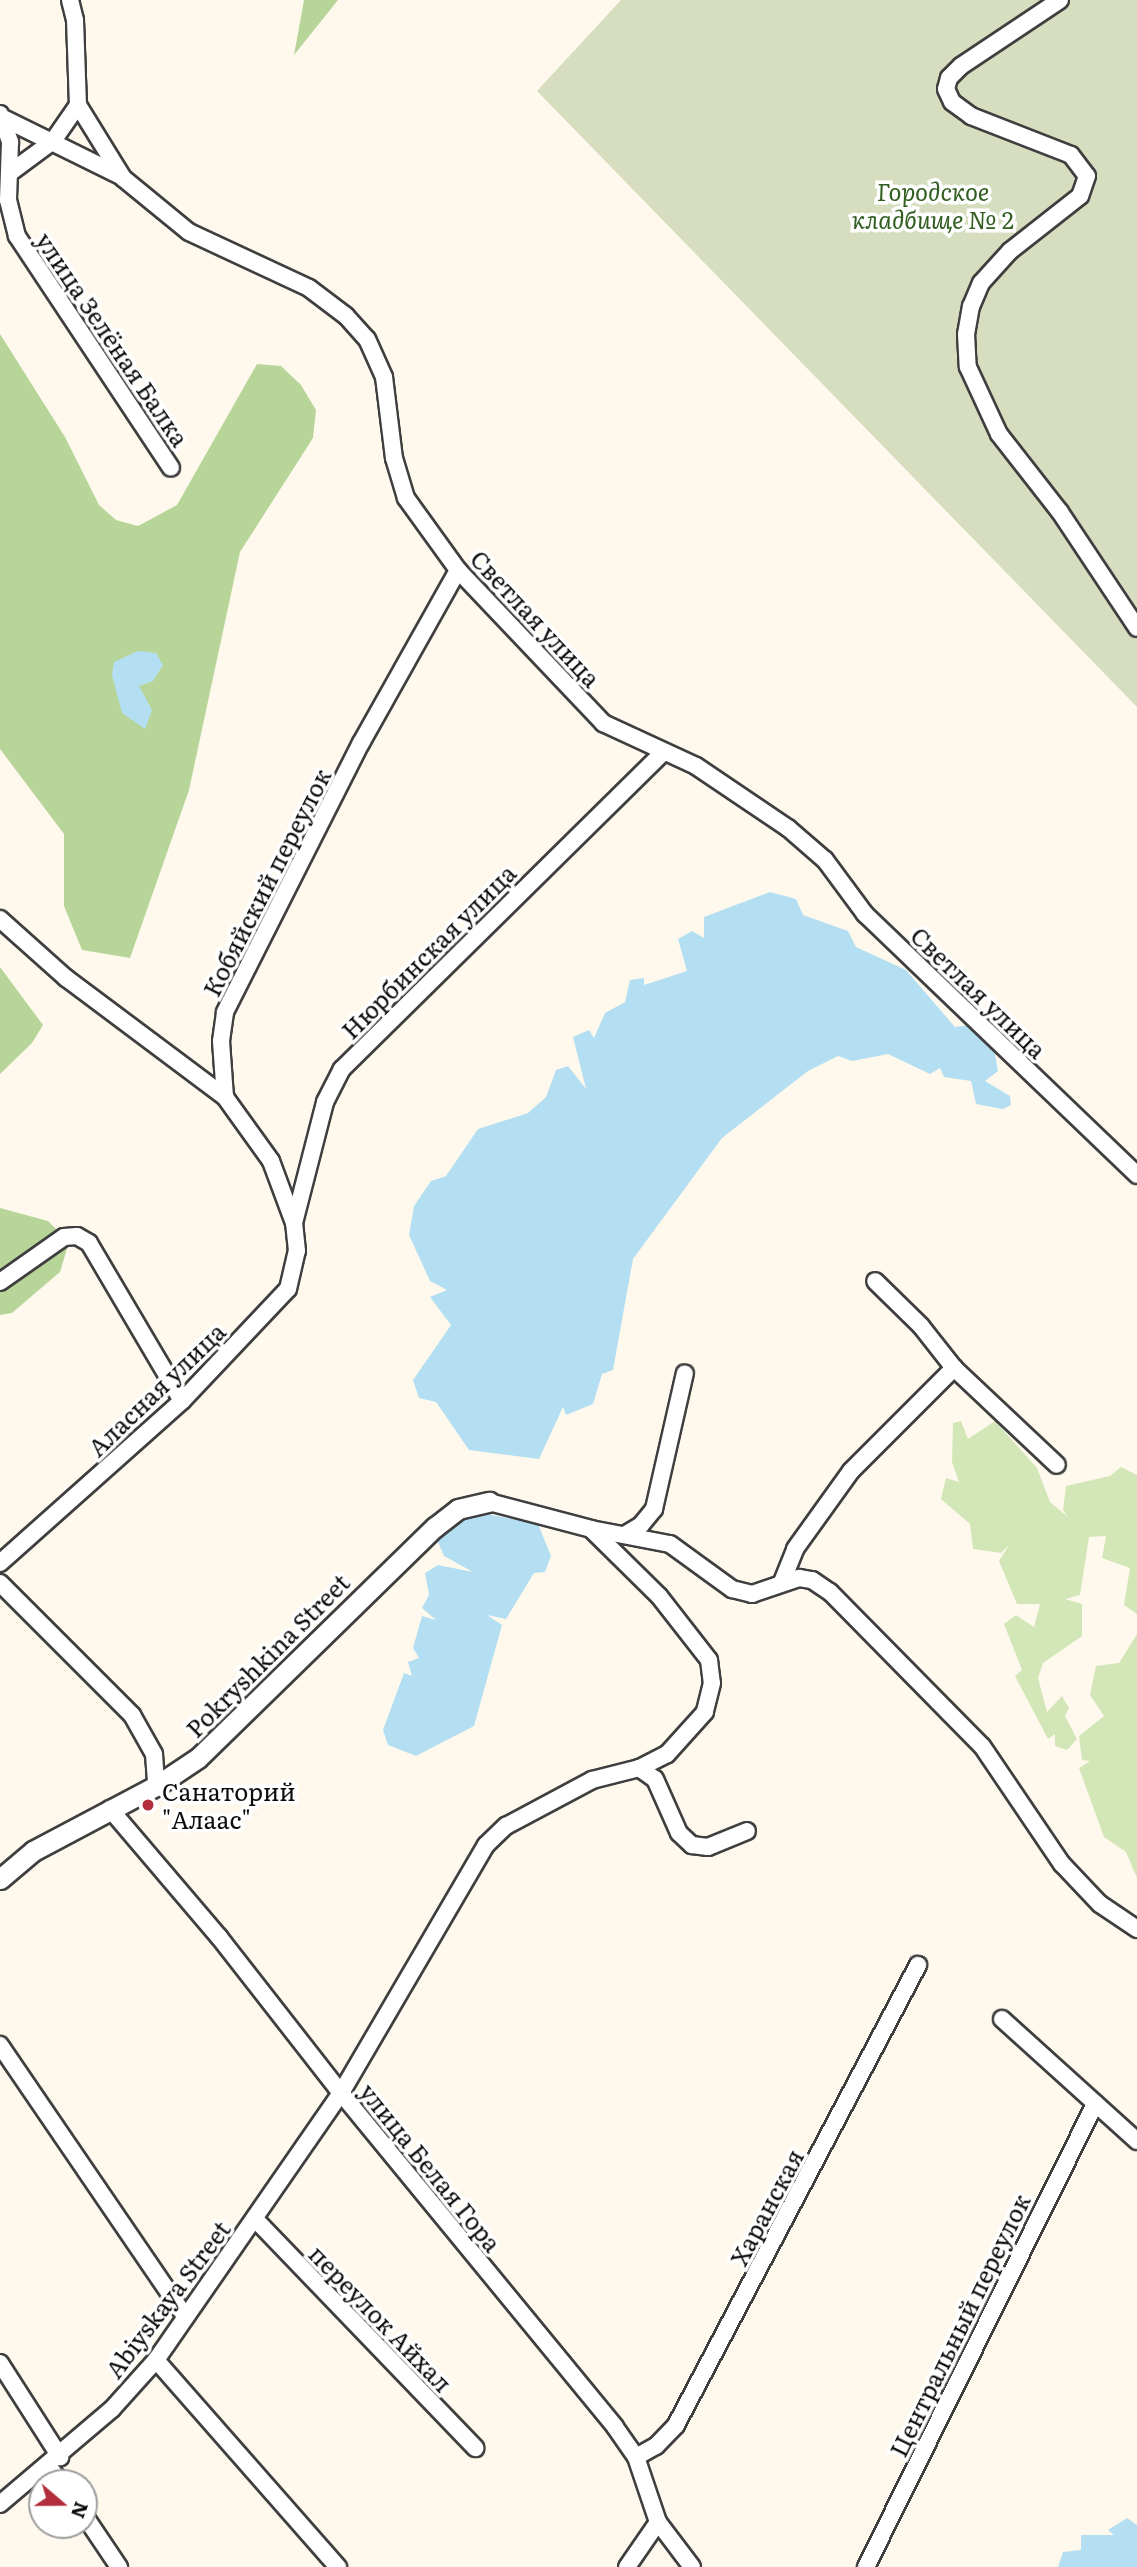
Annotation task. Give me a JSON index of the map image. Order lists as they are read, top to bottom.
{
  "streets": {
    "street": [
      "улица Зелёная Балка",
      "Светлая улица",
      "Кобяйский переулок",
      "Нюрбинская улица",
      "Аласная улица",
      "Pokryshkina Street",
      "улица Белая Гора",
      "Харанская",
      "Abiyskaya Street",
      "переулок Айхал",
      "Центральный переулок"
    ]
  },
  "crossings": [
    ["Светлая улица", "Кобяйский переулок"],
    ["Светлая улица", "Нюрбинская улица"],
    ["Нюрбинская улица", "Аласная улица"],
    ["Pokryshkina Street", "улица Белая Гора"],
    ["улица Белая Гора", "Харанская"],
    ["улица Белая Гора", "Abiyskaya Street"],
    ["Abiyskaya Street", "переулок Айхал"]
  ],
  "parks": ["Городское кладбище № 2"],
  "places": ["Санаторий \"Алаас\""],
  "north": "right"
}
